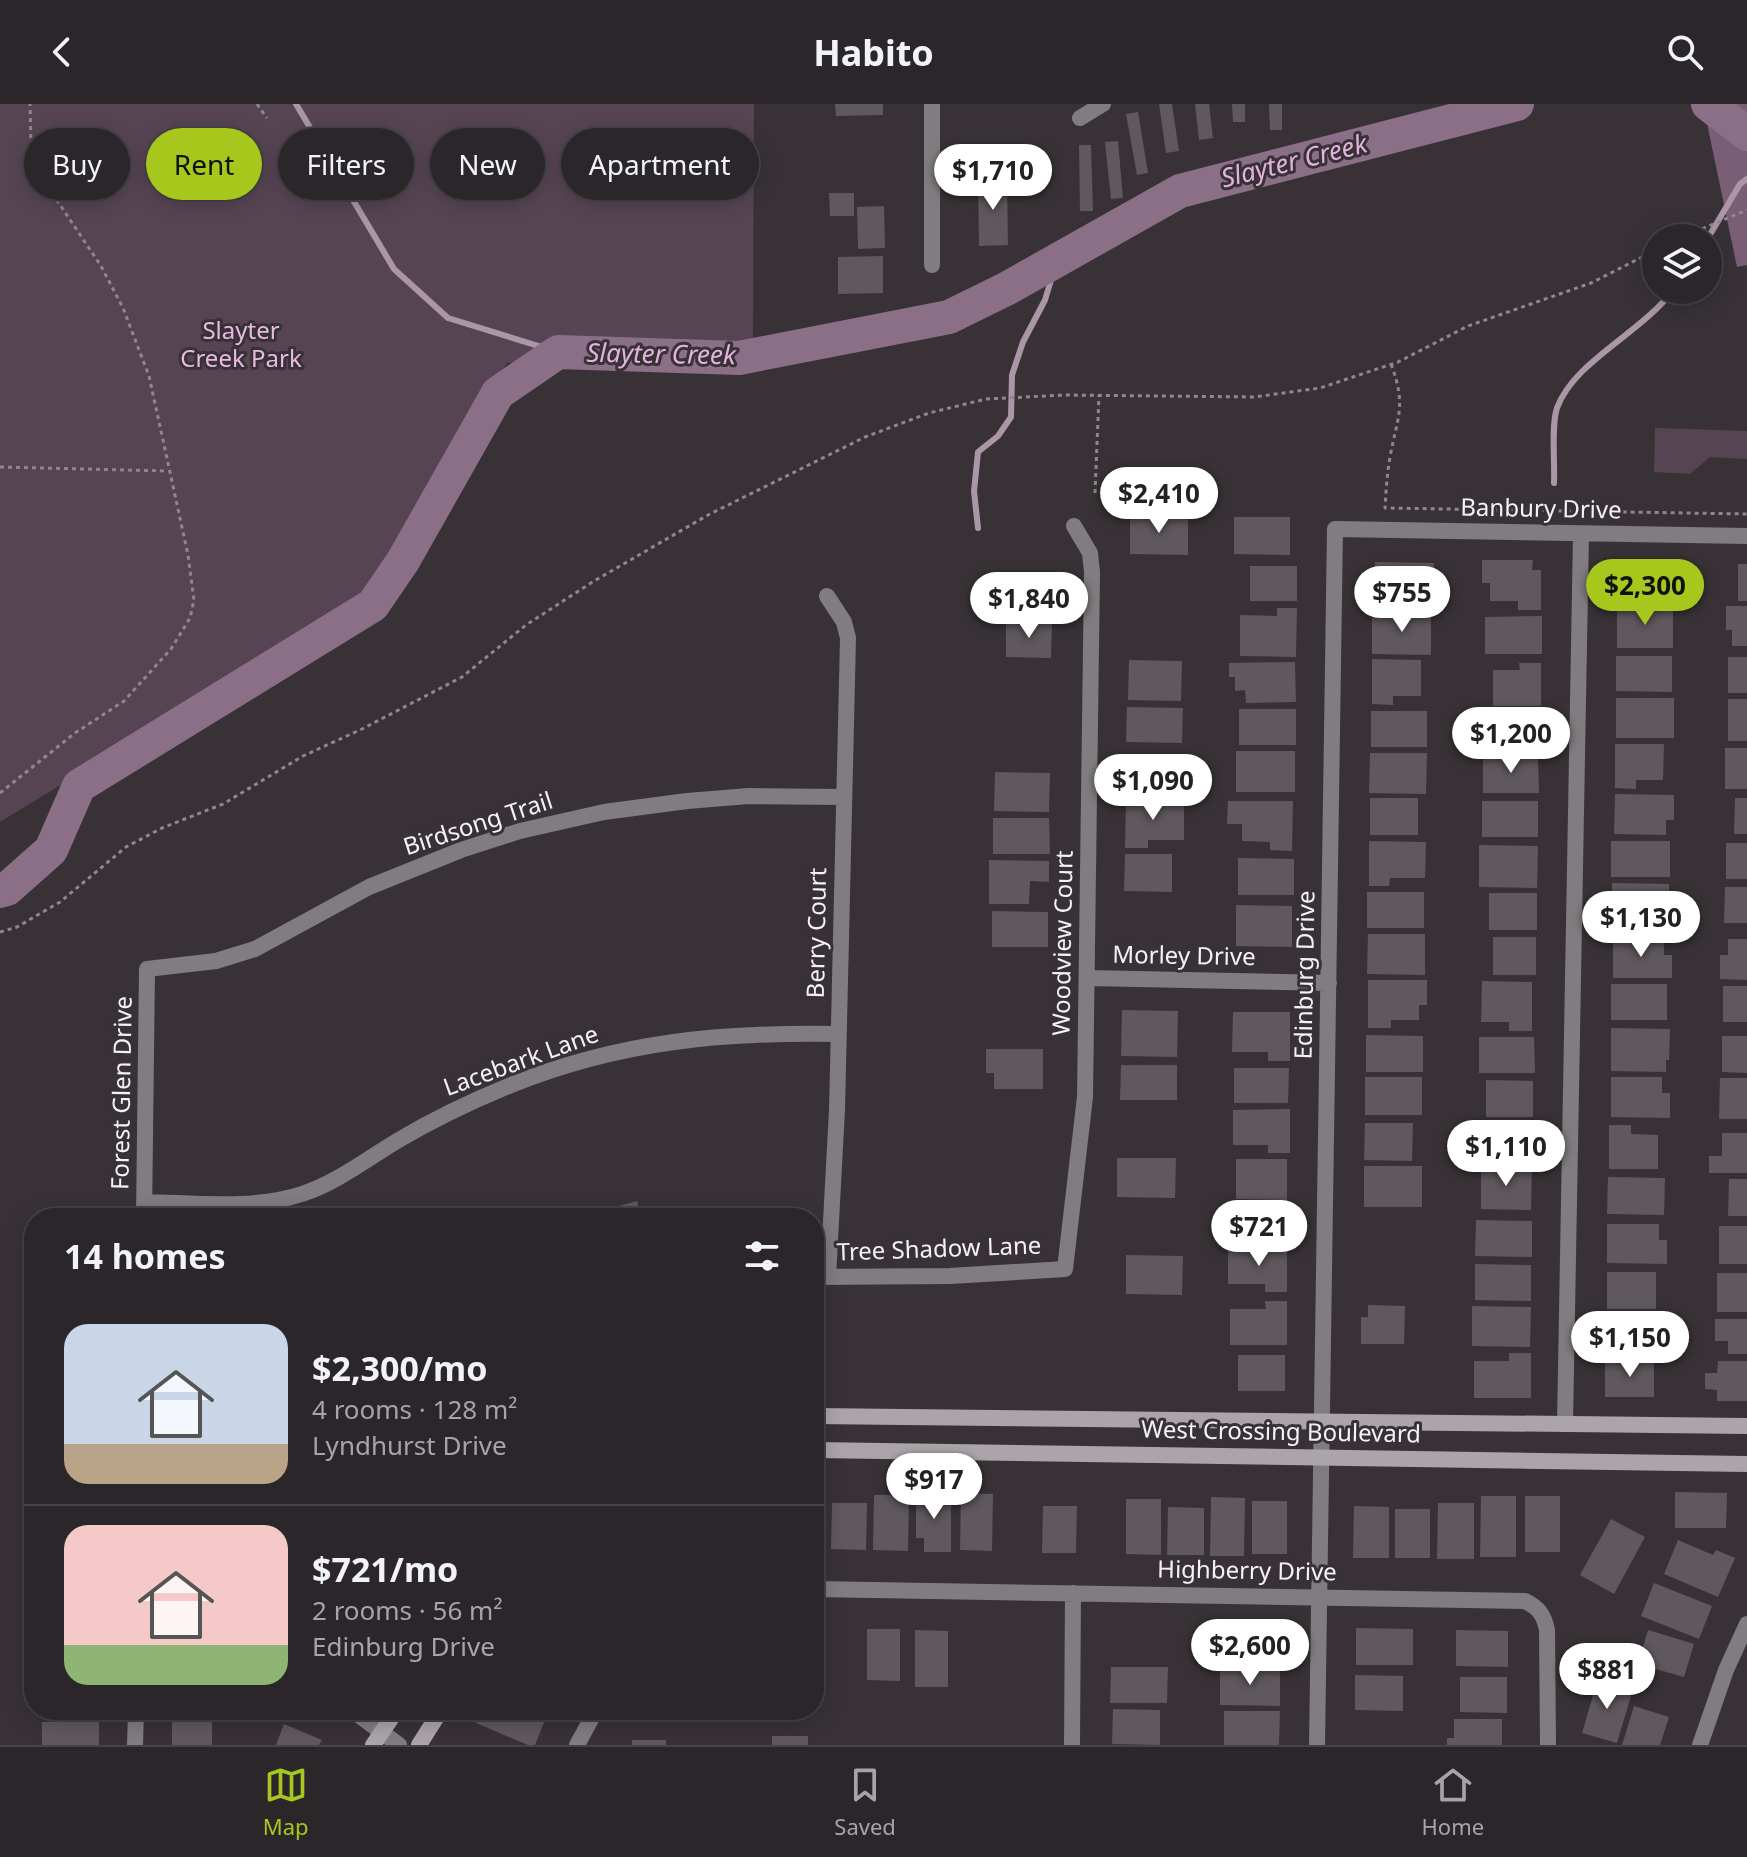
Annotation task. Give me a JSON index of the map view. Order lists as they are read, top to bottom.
{
  "streets": {
    "street": [
      "Banbury Drive",
      "Birdsong Trail",
      "Berry Court",
      "Woodview Court",
      "Morley Drive",
      "Edinburg Drive",
      "Lacebark Lane",
      "Forest Glen Drive",
      "Tree Shadow Lane",
      "West Crossing Boulevard",
      "Highberry Drive"
    ]
  },
  "crossings": [
    ["Banbury Drive", "Edinburg Drive"],
    ["Birdsong Trail", "Berry Court"],
    ["Birdsong Trail", "Forest Glen Drive"],
    ["Berry Court", "Lacebark Lane"],
    ["Woodview Court", "Morley Drive"],
    ["Woodview Court", "Tree Shadow Lane"],
    ["Morley Drive", "Edinburg Drive"],
    ["Edinburg Drive", "West Crossing Boulevard"],
    ["Edinburg Drive", "Highberry Drive"]
  ],
  "water": ["Slayter Creek"],
  "parks": ["Slayter Creek Park"],
  "page": {
    "header": "Habito",
    "chip": [
      "Buy",
      "Rent",
      "Filters",
      "New",
      "Apartment"
    ],
    "price": [
      "$1,710",
      "$2,410",
      "$2,300",
      "$755",
      "$1,840",
      "$1,200",
      "$1,090",
      "$1,130",
      "$1,110",
      "$721",
      "$1,150",
      "$917",
      "$2,600",
      "$881"
    ],
    "heading": "14 homes",
    "list": [
      {
        "name": "$2,300/mo",
        "note": "4 rooms · 128 m² · Lyndhurst Drive"
      },
      {
        "name": "$721/mo",
        "note": "2 rooms · 56 m² · Edinburg Drive"
      }
    ],
    "tabs": ["Map", "Saved", "Home"]
  }
}
